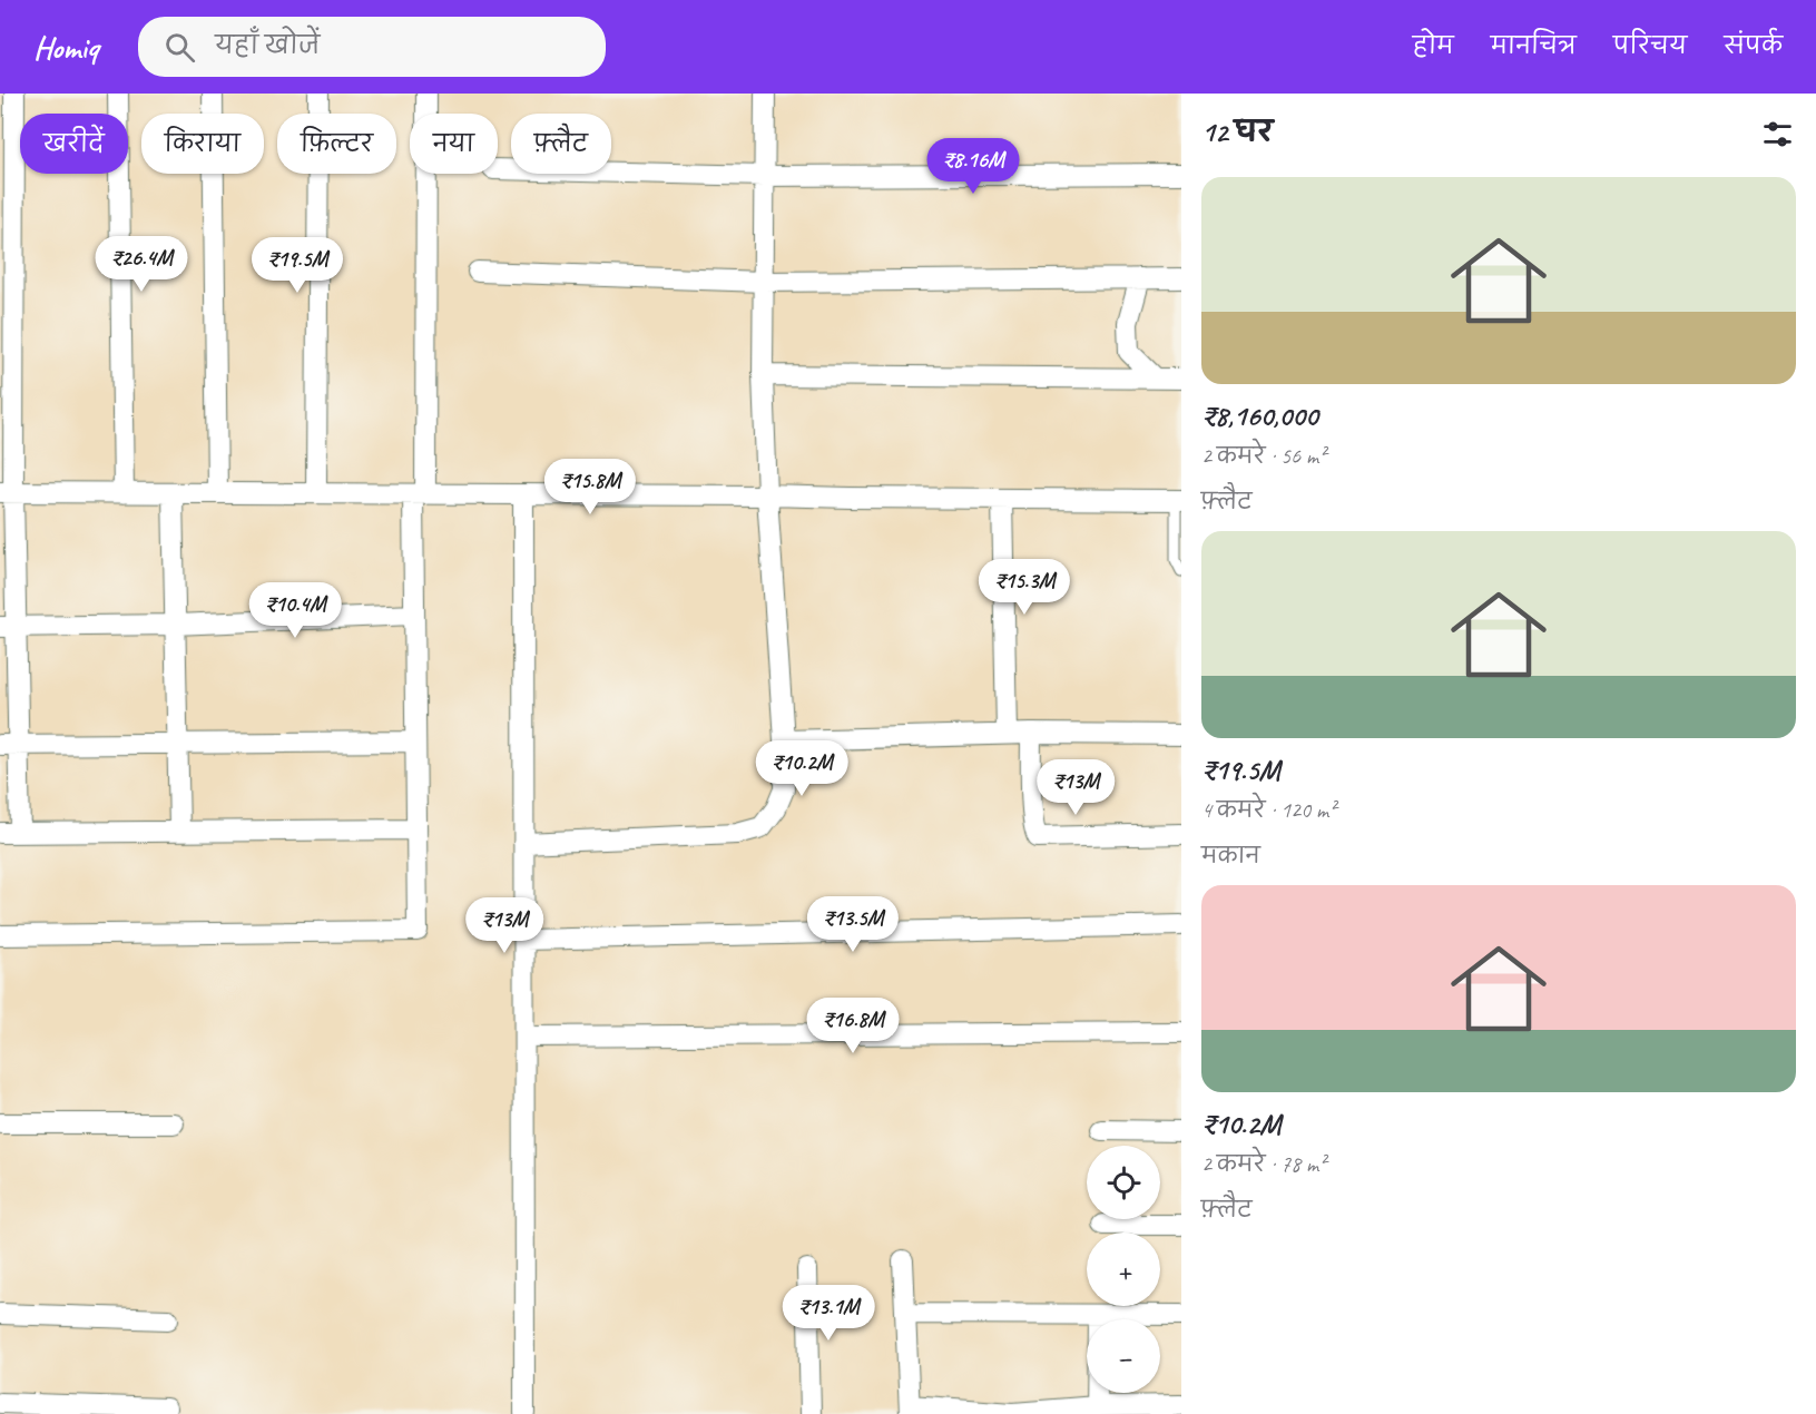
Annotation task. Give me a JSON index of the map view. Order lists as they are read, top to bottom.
{
  "page": {
    "header": "Homiq",
    "search": "यहाँ खोजें",
    "nav": [
      "होम",
      "मानचित्र",
      "परिचय",
      "संपर्क"
    ],
    "heading": "12 घर",
    "chip": [
      "खरीदें",
      "किराया",
      "फ़िल्टर",
      "नया",
      "फ़्लैट"
    ],
    "price": [
      "₹8.16M",
      "₹26.4M",
      "₹19.5M",
      "₹15.8M",
      "₹15.3M",
      "₹10.4M",
      "₹10.2M",
      "₹13M",
      "₹13.5M",
      "₹13M",
      "₹16.8M",
      "₹13.1M"
    ],
    "list": [
      {
        "name": "₹8,160,000",
        "note": "2 कमरे · 56 m² · फ़्लैट"
      },
      {
        "name": "₹19.5M",
        "note": "4 कमरे · 120 m² · मकान"
      },
      {
        "name": "₹10.2M",
        "note": "2 कमरे · 78 m² · फ़्लैट"
      }
    ],
    "map_buttons": ["+", "−"]
  }
}
